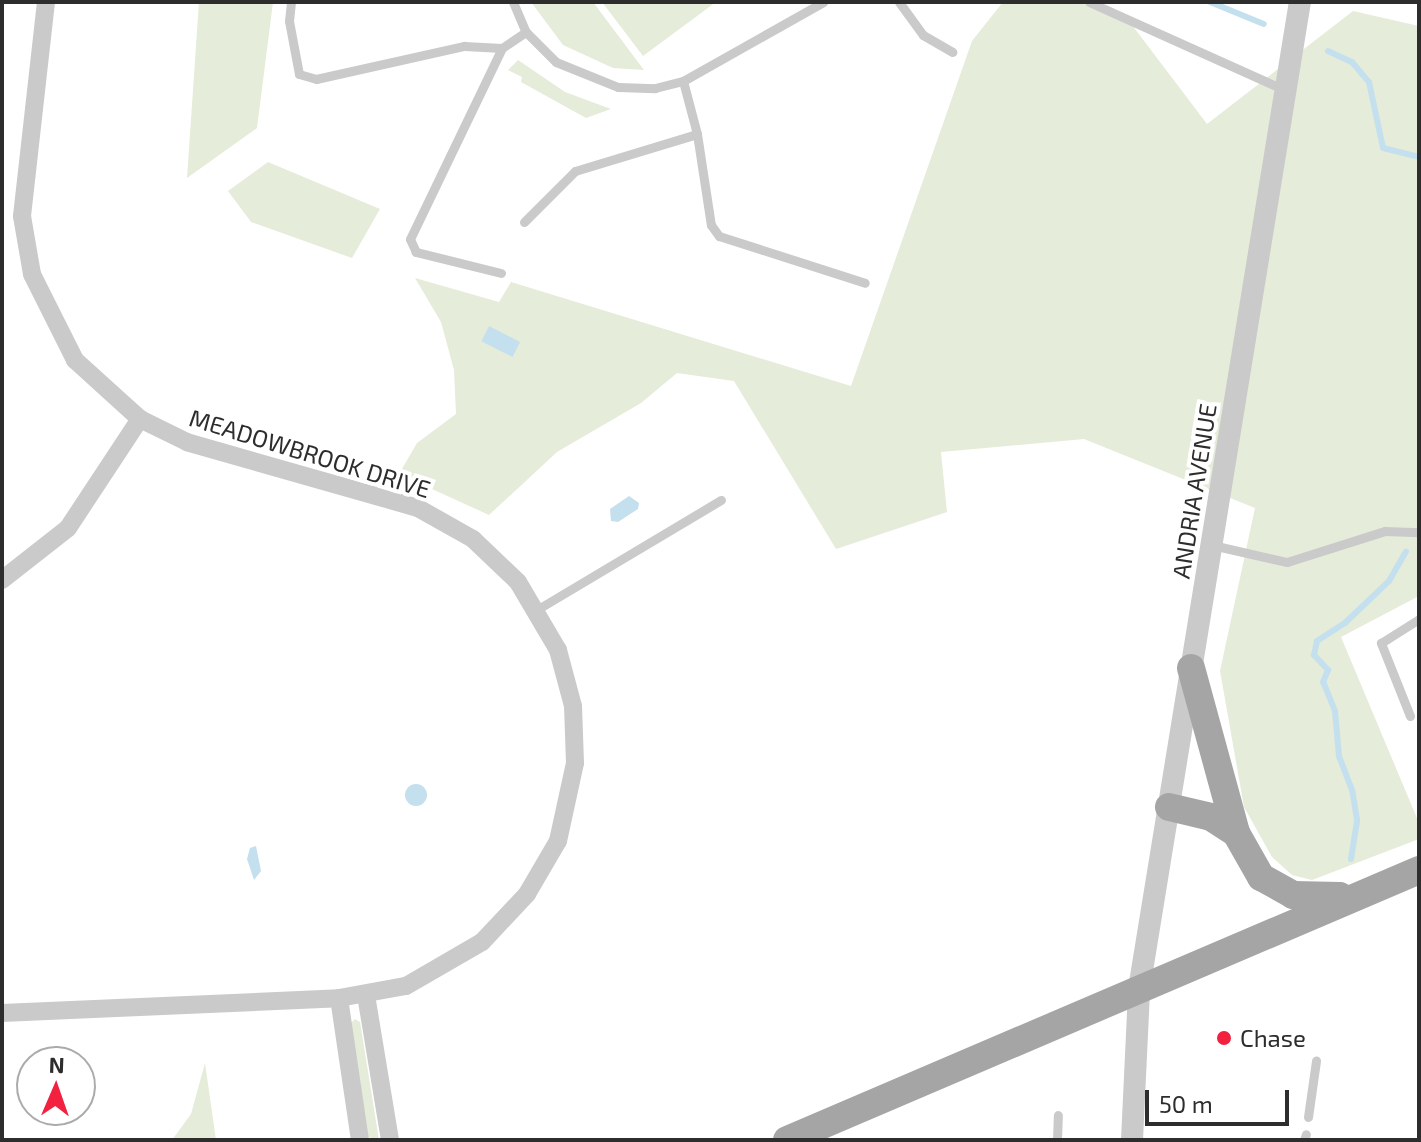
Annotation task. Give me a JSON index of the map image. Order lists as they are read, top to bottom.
{
  "streets": {
    "street": ["MEADOWBROOK DRIVE", "ANDRIA AVENUE"]
  },
  "places": ["Chase"],
  "scale_bar": "50 m",
  "north": "top"
}
